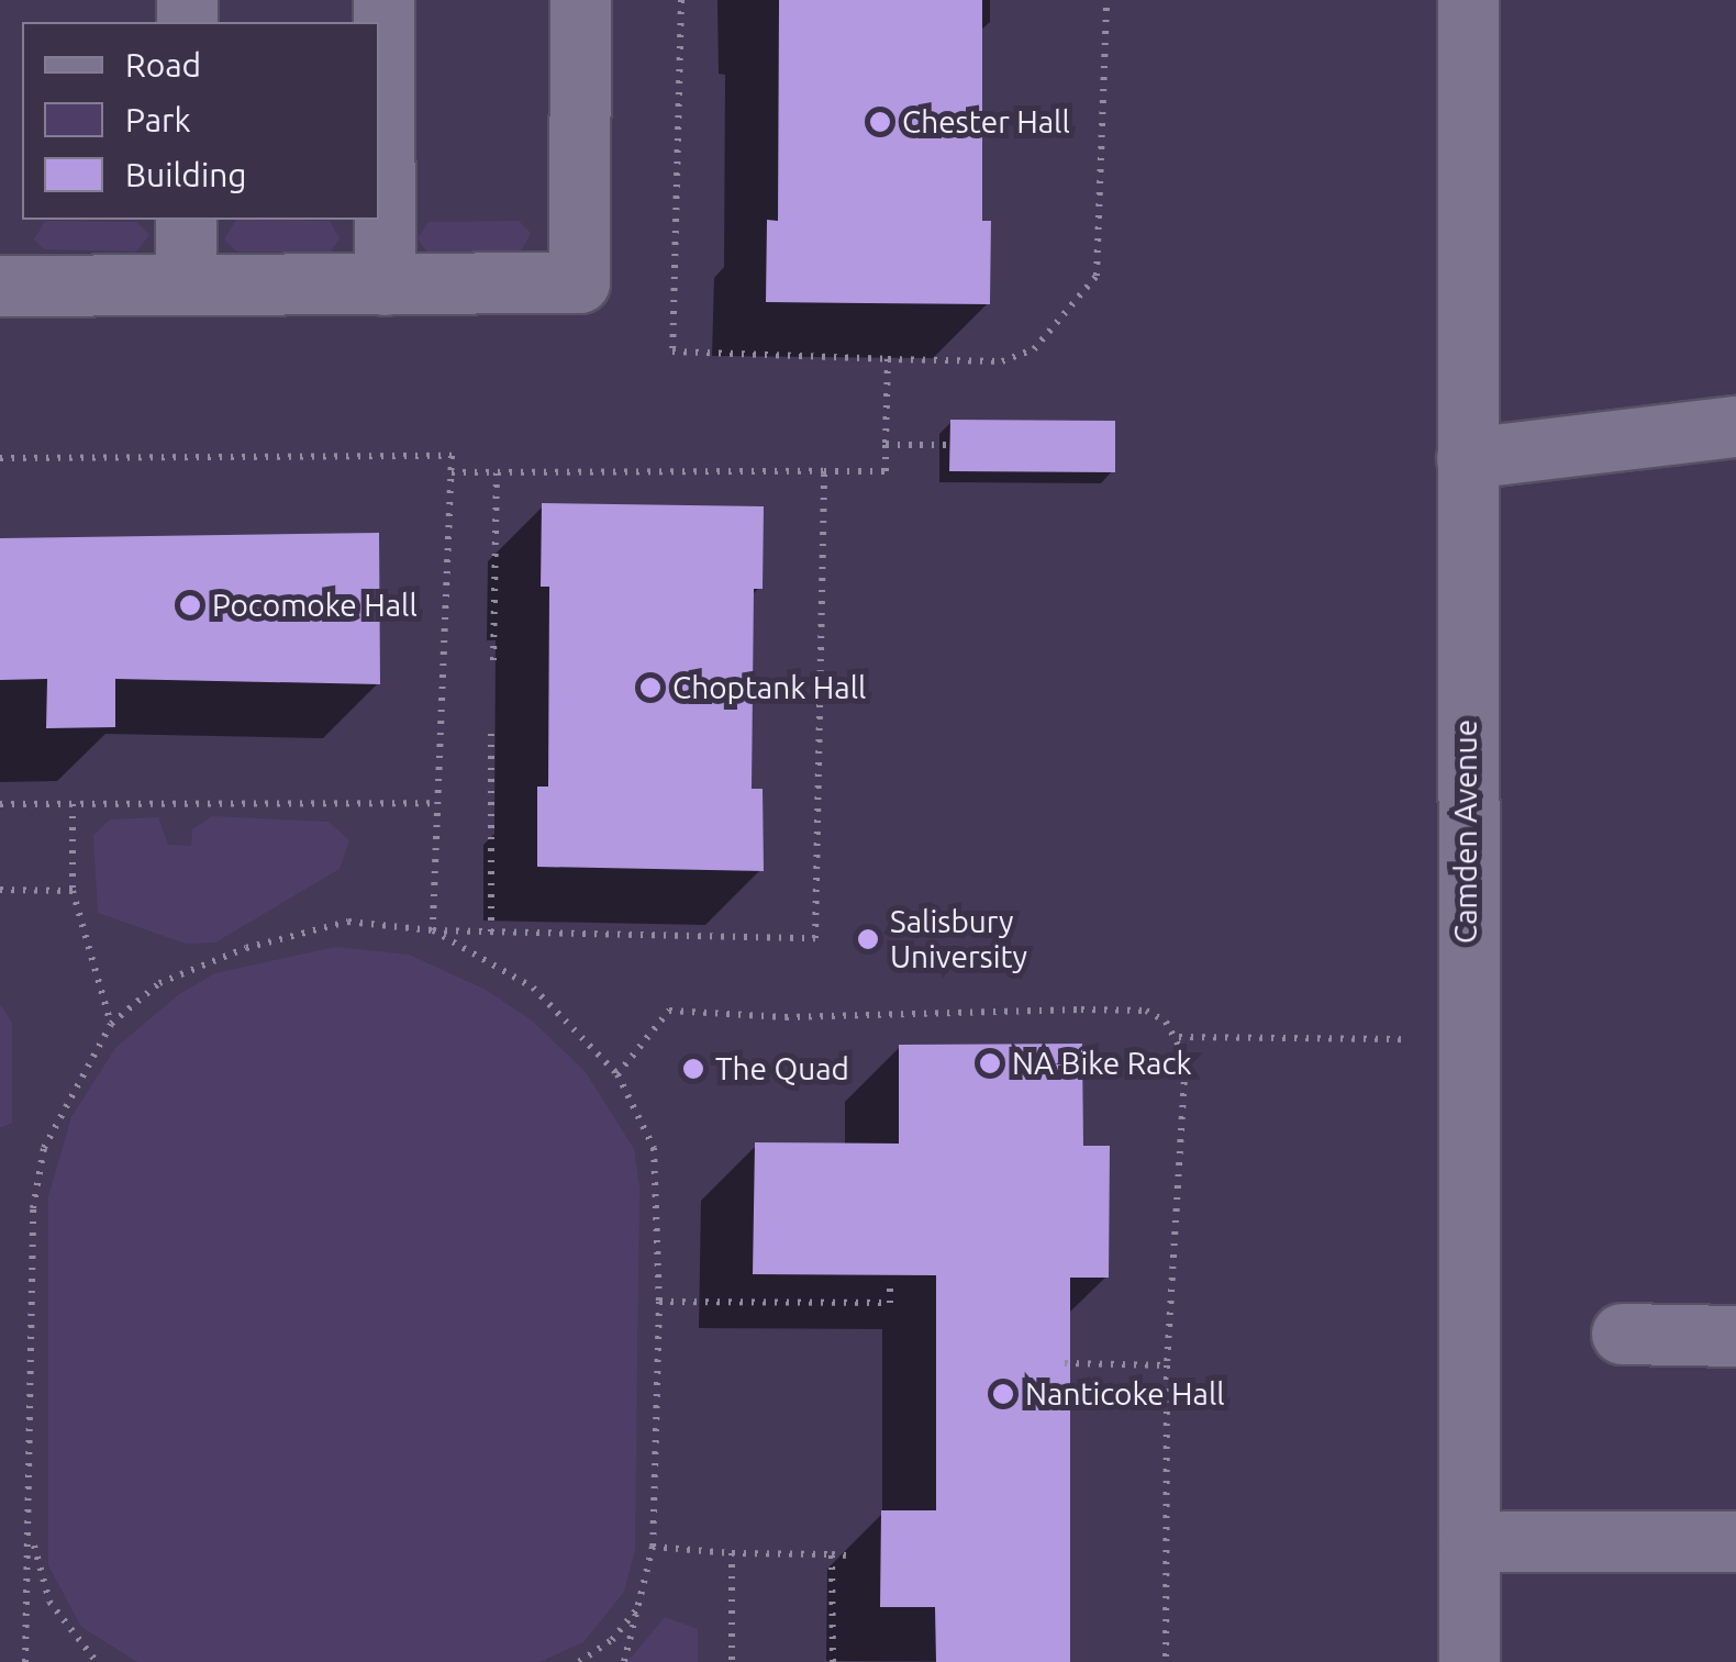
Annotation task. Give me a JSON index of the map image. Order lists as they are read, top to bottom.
{
  "streets": {
    "street": ["Camden Avenue"]
  },
  "places": [
    "Chester Hall",
    "Pocomoke Hall",
    "Choptank Hall",
    "Salisbury University",
    "NA Bike Rack",
    "The Quad",
    "Nanticoke Hall"
  ],
  "legend": ["Road", "Park", "Building"]
}
